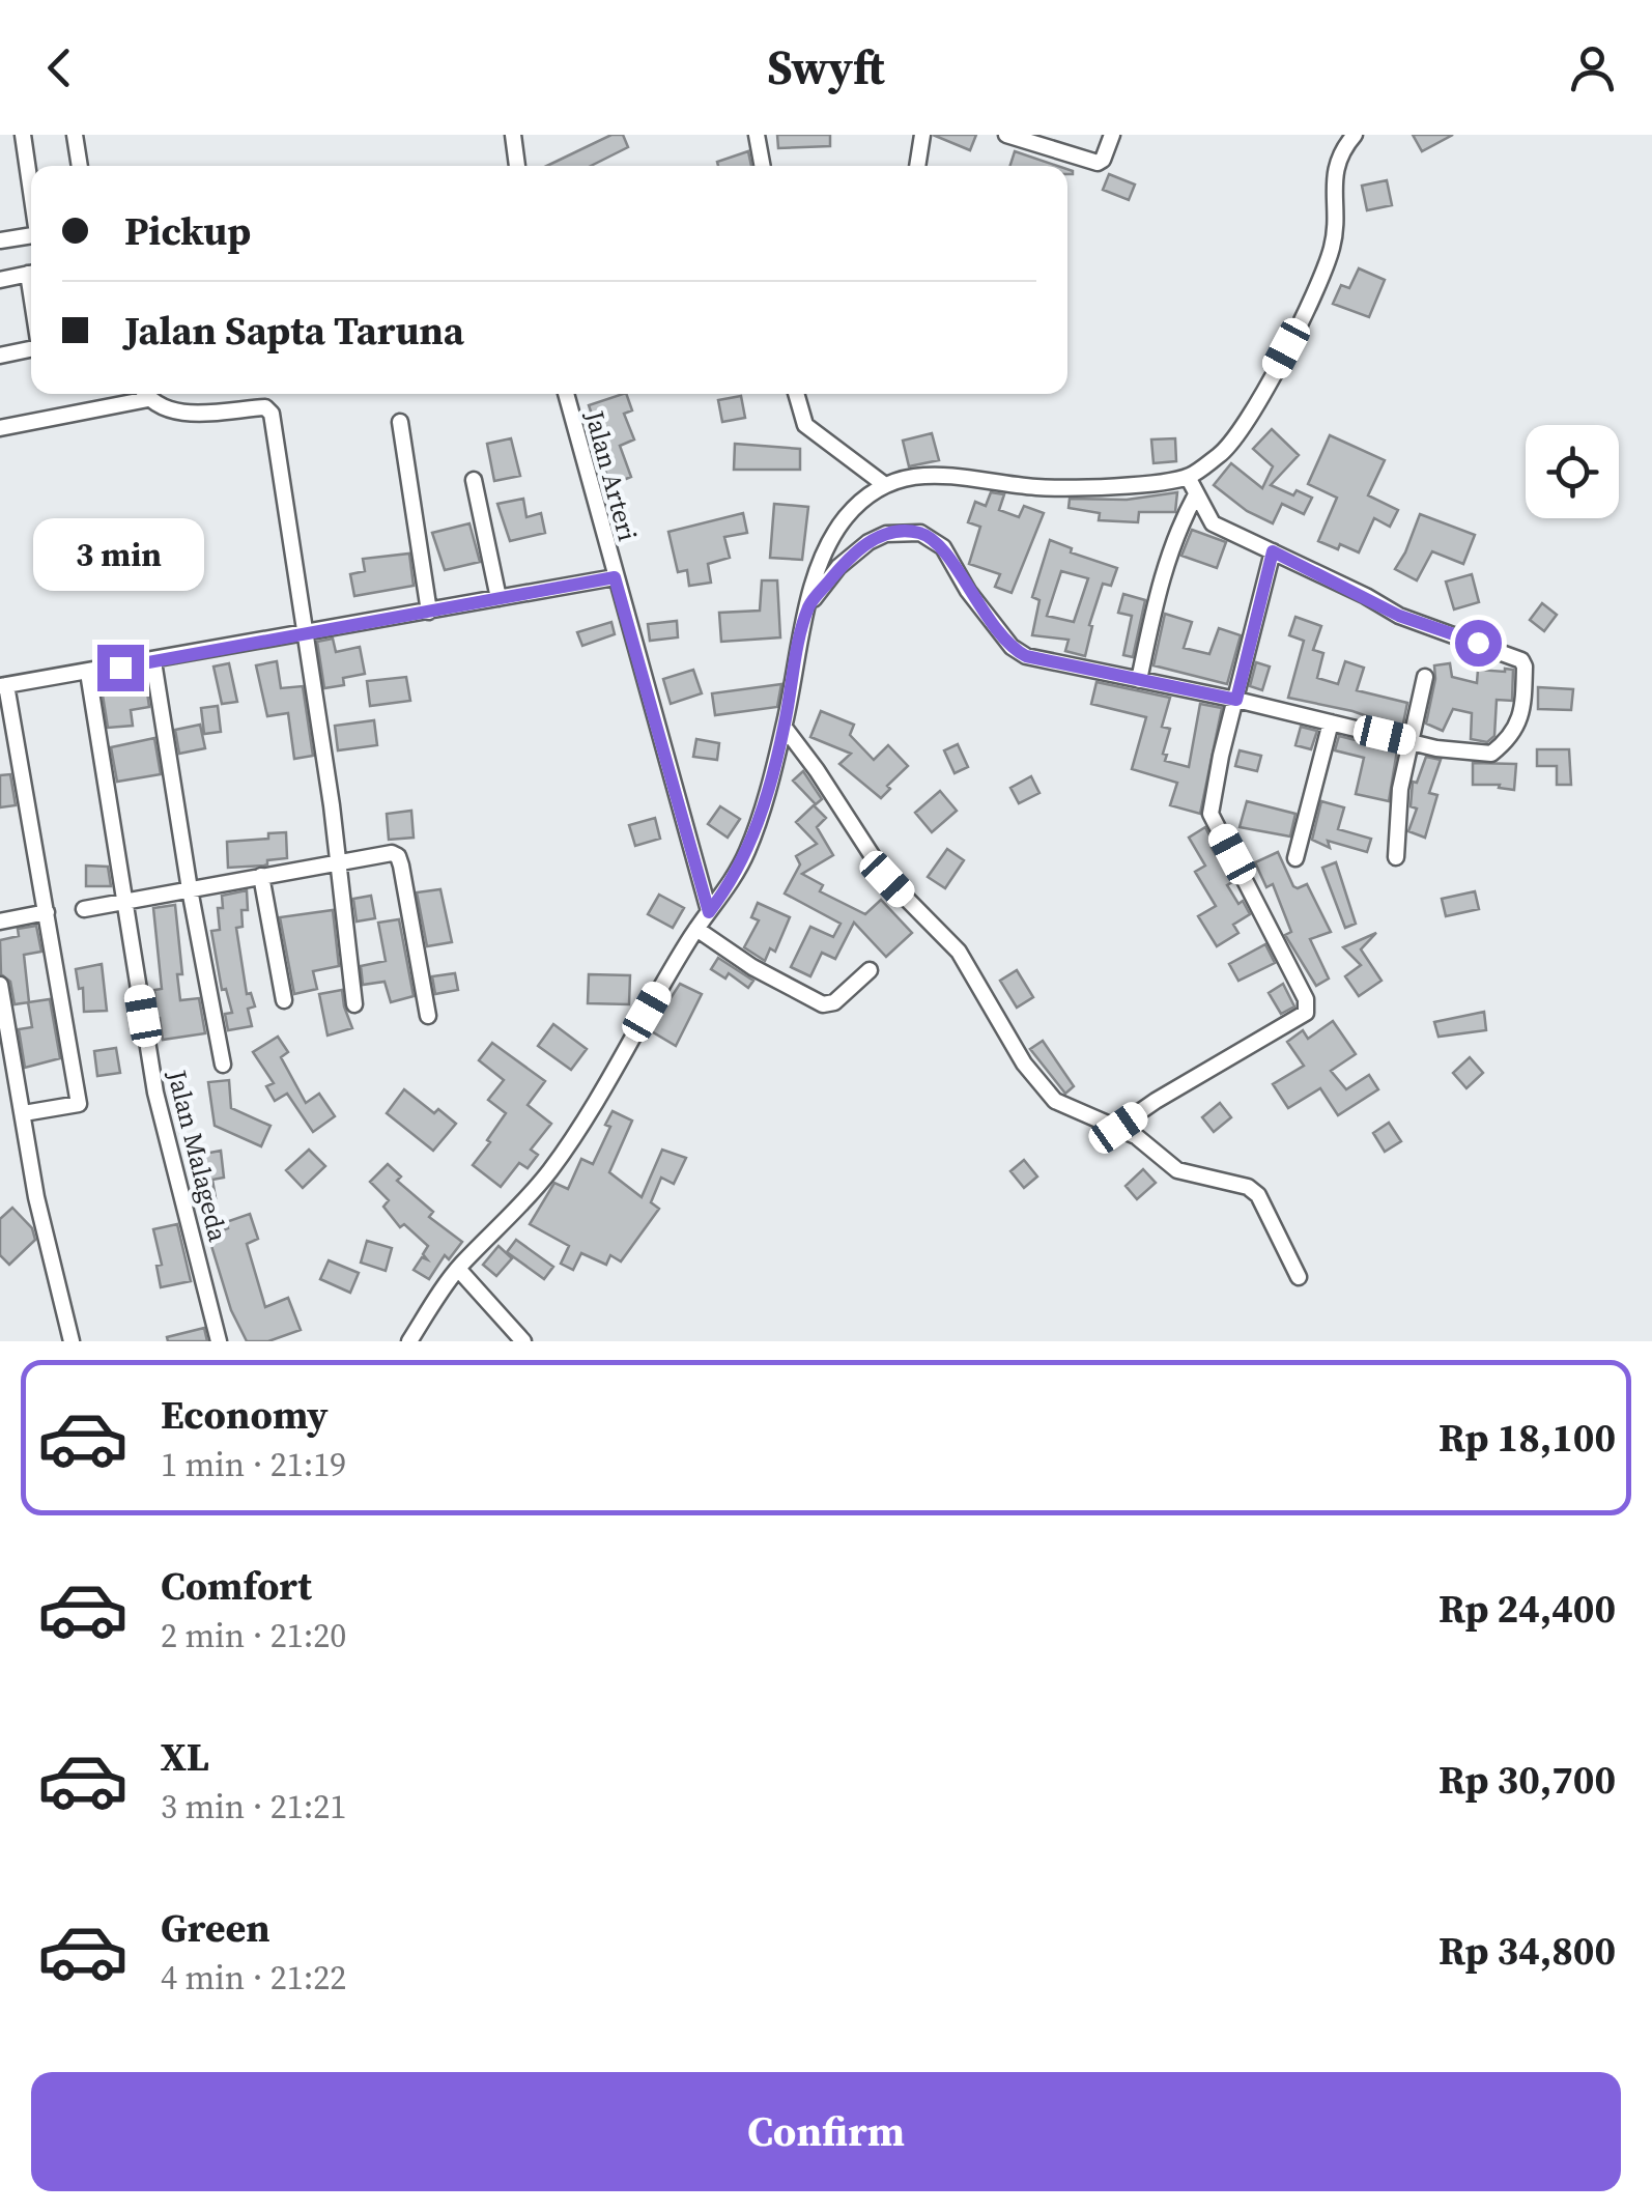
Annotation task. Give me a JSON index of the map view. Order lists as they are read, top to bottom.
{
  "streets": {
    "street": ["Jalan Arteri", "Jalan Malageda"]
  },
  "page": {
    "header": "Swyft",
    "banner": ["Pickup", "Jalan Sapta Taruna"],
    "bubble": "3 min",
    "list": [
      {
        "name": "Economy",
        "note": "1 min · 21:19",
        "value": "Rp 18,100"
      },
      {
        "name": "Comfort",
        "note": "2 min · 21:20",
        "value": "Rp 24,400"
      },
      {
        "name": "XL",
        "note": "3 min · 21:21",
        "value": "Rp 30,700"
      },
      {
        "name": "Green",
        "note": "4 min · 21:22",
        "value": "Rp 34,800"
      }
    ],
    "buttons": "Confirm"
  }
}
